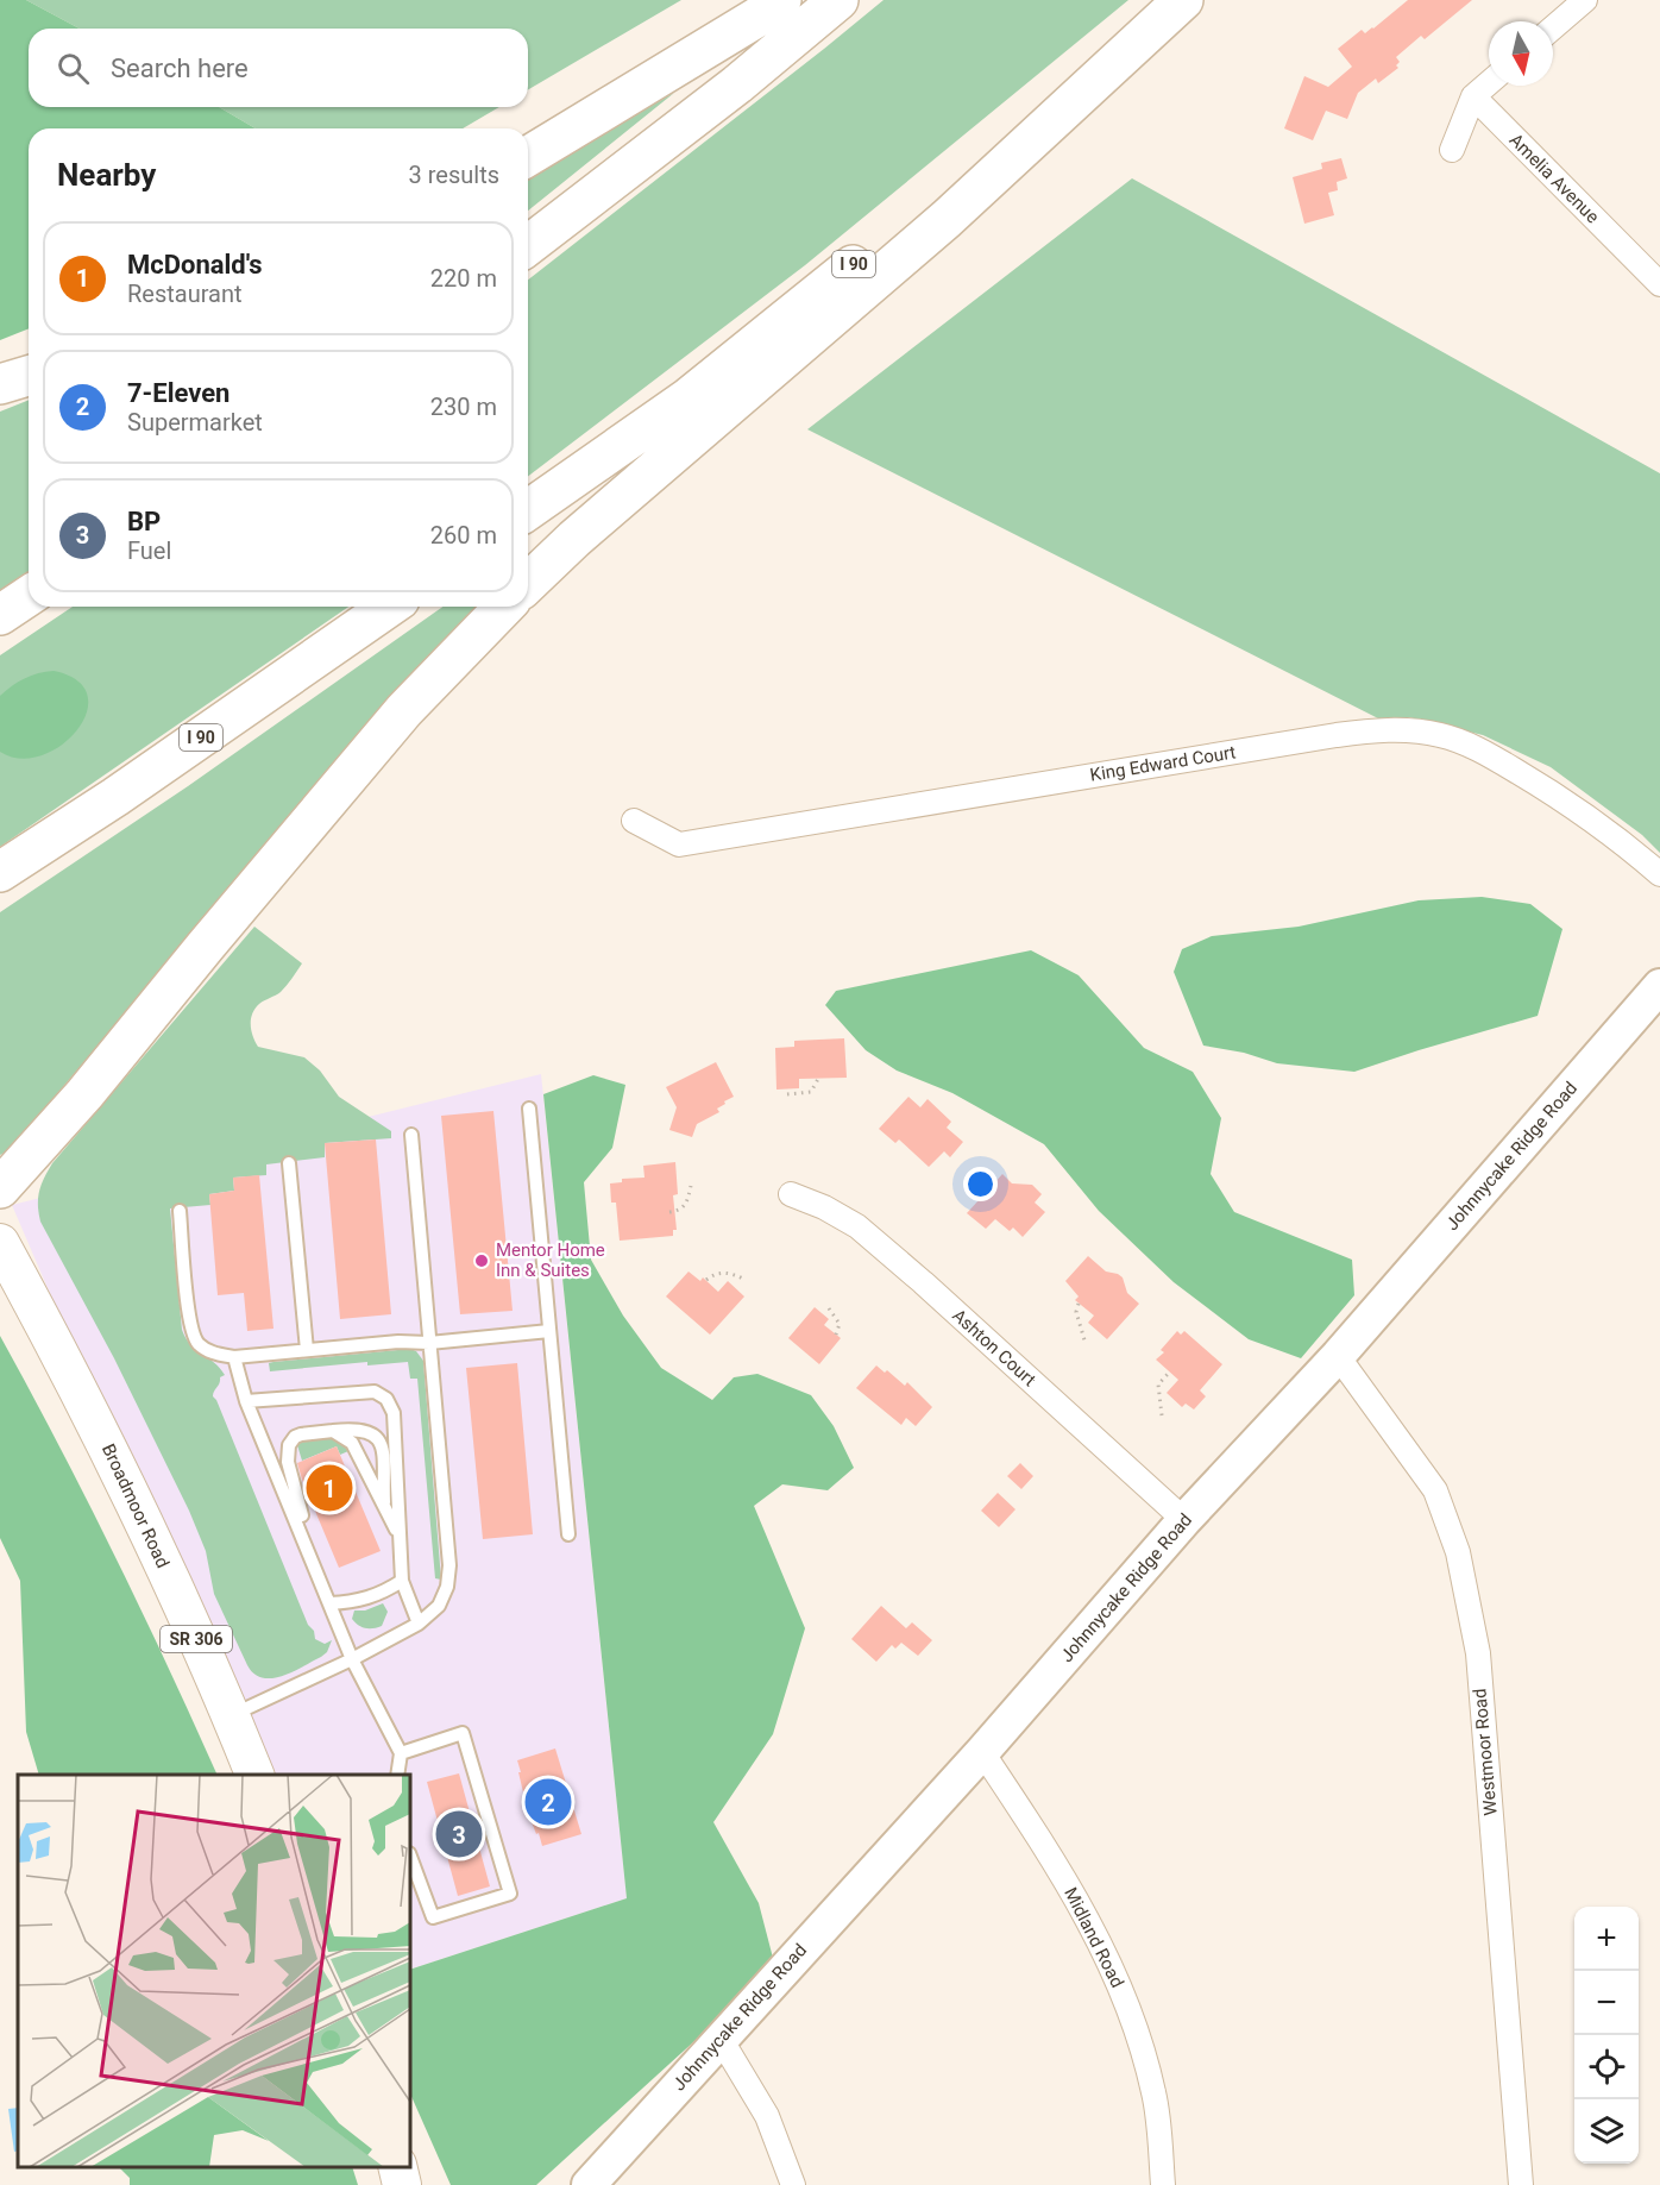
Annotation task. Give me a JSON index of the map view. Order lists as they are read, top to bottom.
{
  "streets": {
    "highway": ["I 90"],
    "main road": ["Johnnycake Ridge Road", "Broadmoor Road", "SR 306"],
    "street": [
      "Amelia Avenue",
      "King Edward Court",
      "Ashton Court",
      "Westmoor Road",
      "Midland Road"
    ]
  },
  "crossings": [
    ["Johnnycake Ridge Road", "Ashton Court"],
    ["Johnnycake Ridge Road", "Westmoor Road"],
    ["Johnnycake Ridge Road", "Midland Road"]
  ],
  "places": ["Mentor Home Inn & Suites"],
  "north": "bottom",
  "page": {
    "search": "Search here",
    "heading": ["Nearby", "3 results"],
    "list": [
      {
        "mark": "1",
        "name": "McDonald's",
        "note": "Restaurant",
        "value": "220 m"
      },
      {
        "mark": "2",
        "name": "7-Eleven",
        "note": "Supermarket",
        "value": "230 m"
      },
      {
        "mark": "3",
        "name": "BP",
        "note": "Fuel",
        "value": "260 m"
      }
    ],
    "pins": ["1", "2", "3"],
    "map_buttons": ["+", "−"]
  }
}
